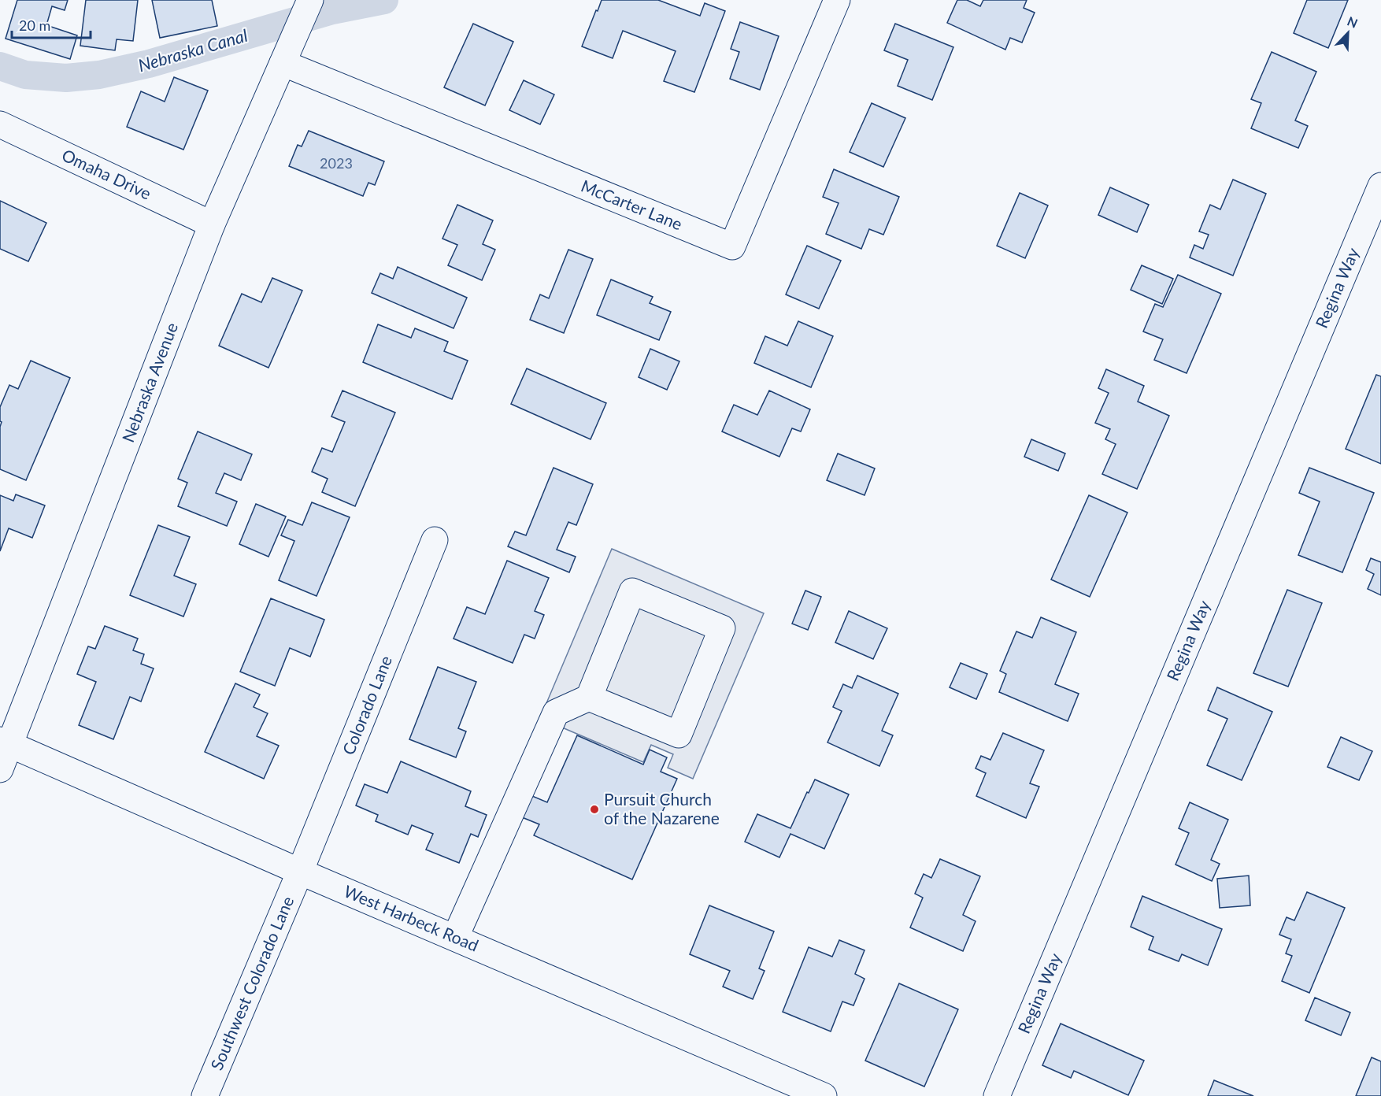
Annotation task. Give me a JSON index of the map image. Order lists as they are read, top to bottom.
{
  "streets": {
    "street": [
      "Omaha Drive",
      "McCarter Lane",
      "Regina Way",
      "Nebraska Avenue",
      "Colorado Lane",
      "West Harbeck Road",
      "Southwest Colorado Lane"
    ]
  },
  "crossings": [
    ["Omaha Drive", "Nebraska Avenue"],
    ["McCarter Lane", "Nebraska Avenue"],
    ["Nebraska Avenue", "West Harbeck Road"],
    ["Colorado Lane", "West Harbeck Road"],
    ["Colorado Lane", "Southwest Colorado Lane"],
    ["West Harbeck Road", "Southwest Colorado Lane"]
  ],
  "water": ["Nebraska Canal"],
  "places": ["Pursuit Church of the Nazarene"],
  "house_numbers": ["2023"],
  "scale_bar": "20 m",
  "north": "top right"
}
